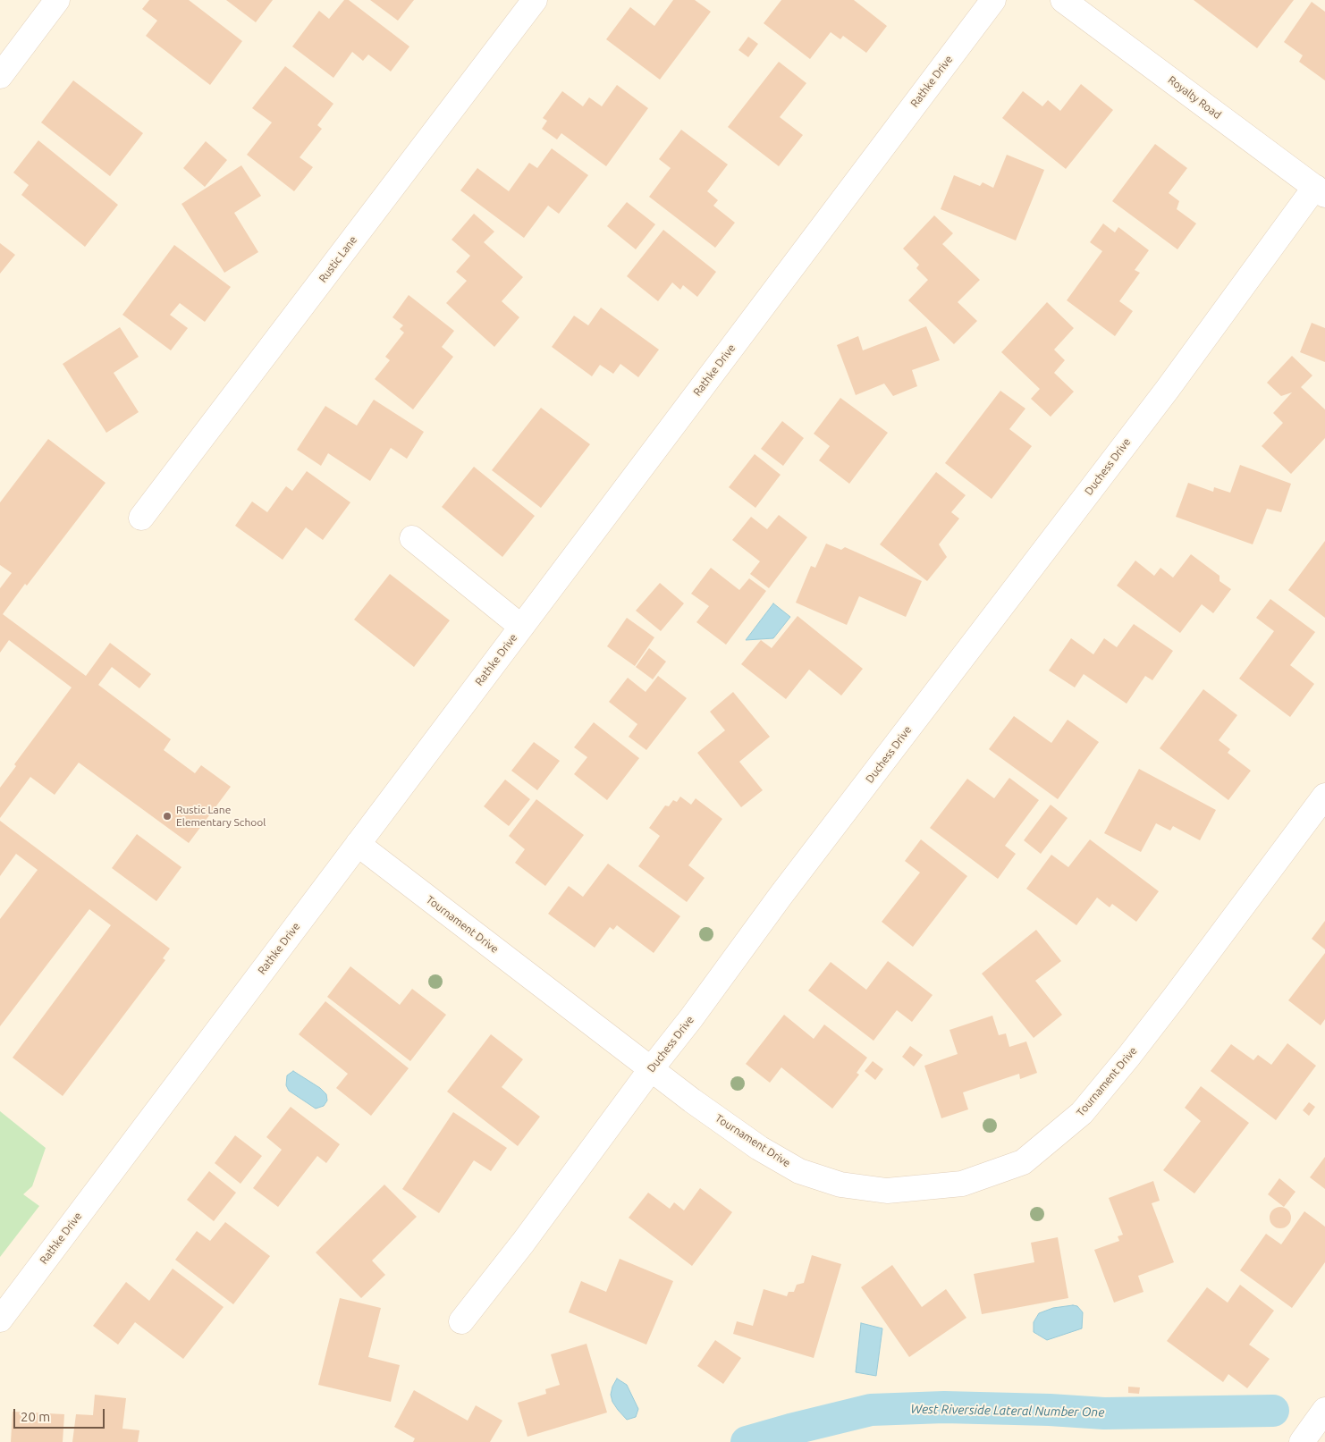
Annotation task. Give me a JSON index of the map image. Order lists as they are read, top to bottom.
{
  "streets": {
    "street": [
      "Rathke Drive",
      "Royalty Road",
      "Rustic Lane",
      "Duchess Drive",
      "Tournament Drive"
    ]
  },
  "crossings": [
    ["Rathke Drive", "Tournament Drive"],
    ["Royalty Road", "Duchess Drive"],
    ["Duchess Drive", "Tournament Drive"]
  ],
  "water": ["West Riverside Lateral Number One"],
  "places": ["Rustic Lane Elementary School"],
  "scale_bar": "20 m"
}
